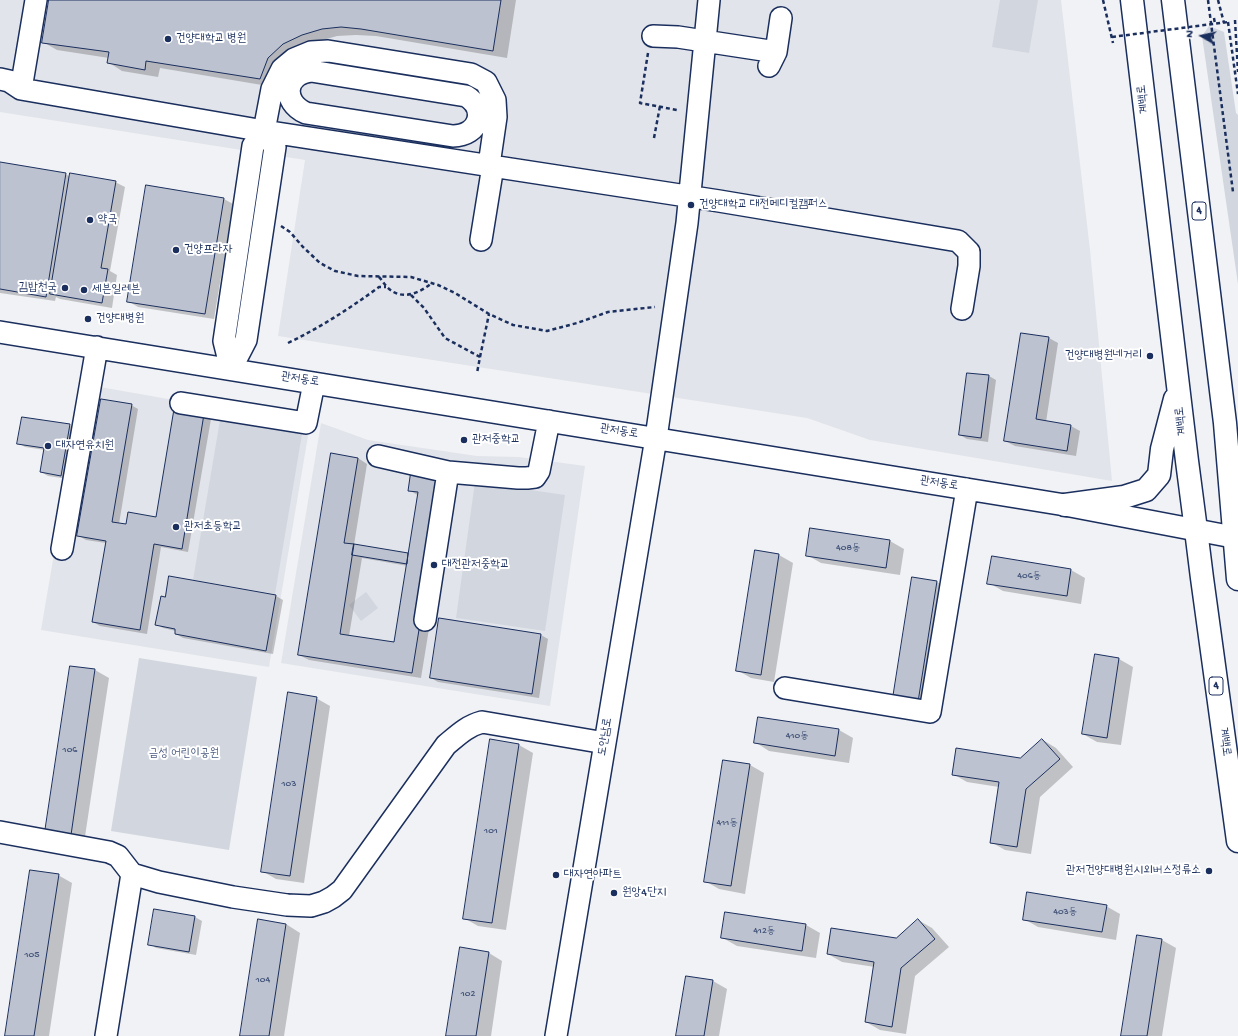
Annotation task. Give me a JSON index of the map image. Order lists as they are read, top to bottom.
{
  "streets": {
    "main road": ["계백로", "4"],
    "street": ["관저동로", "도안남로"]
  },
  "crossings": [
    ["계백로", "관저동로"],
    ["4", "관저동로"],
    ["관저동로", "도안남로"]
  ],
  "parks": ["금성 어린이공원"],
  "places": [
    "건양대학교 병원",
    "건양대학교 대전메디컬캠퍼스",
    "약국",
    "건양프라자",
    "김밥천국",
    "세븐일레븐",
    "건양대병원",
    "건양대병원네거리",
    "관저중학교",
    "대자연유치원",
    "관저초등학교",
    "대전관저중학교",
    "관저건양대병원시외버스정류소",
    "대자연아파트",
    "원앙4단지"
  ],
  "house_numbers": [
    "408동",
    "406동",
    "410동",
    "106",
    "103",
    "411동",
    "101",
    "403동",
    "412동",
    "105",
    "104",
    "102"
  ],
  "north": "left"
}
